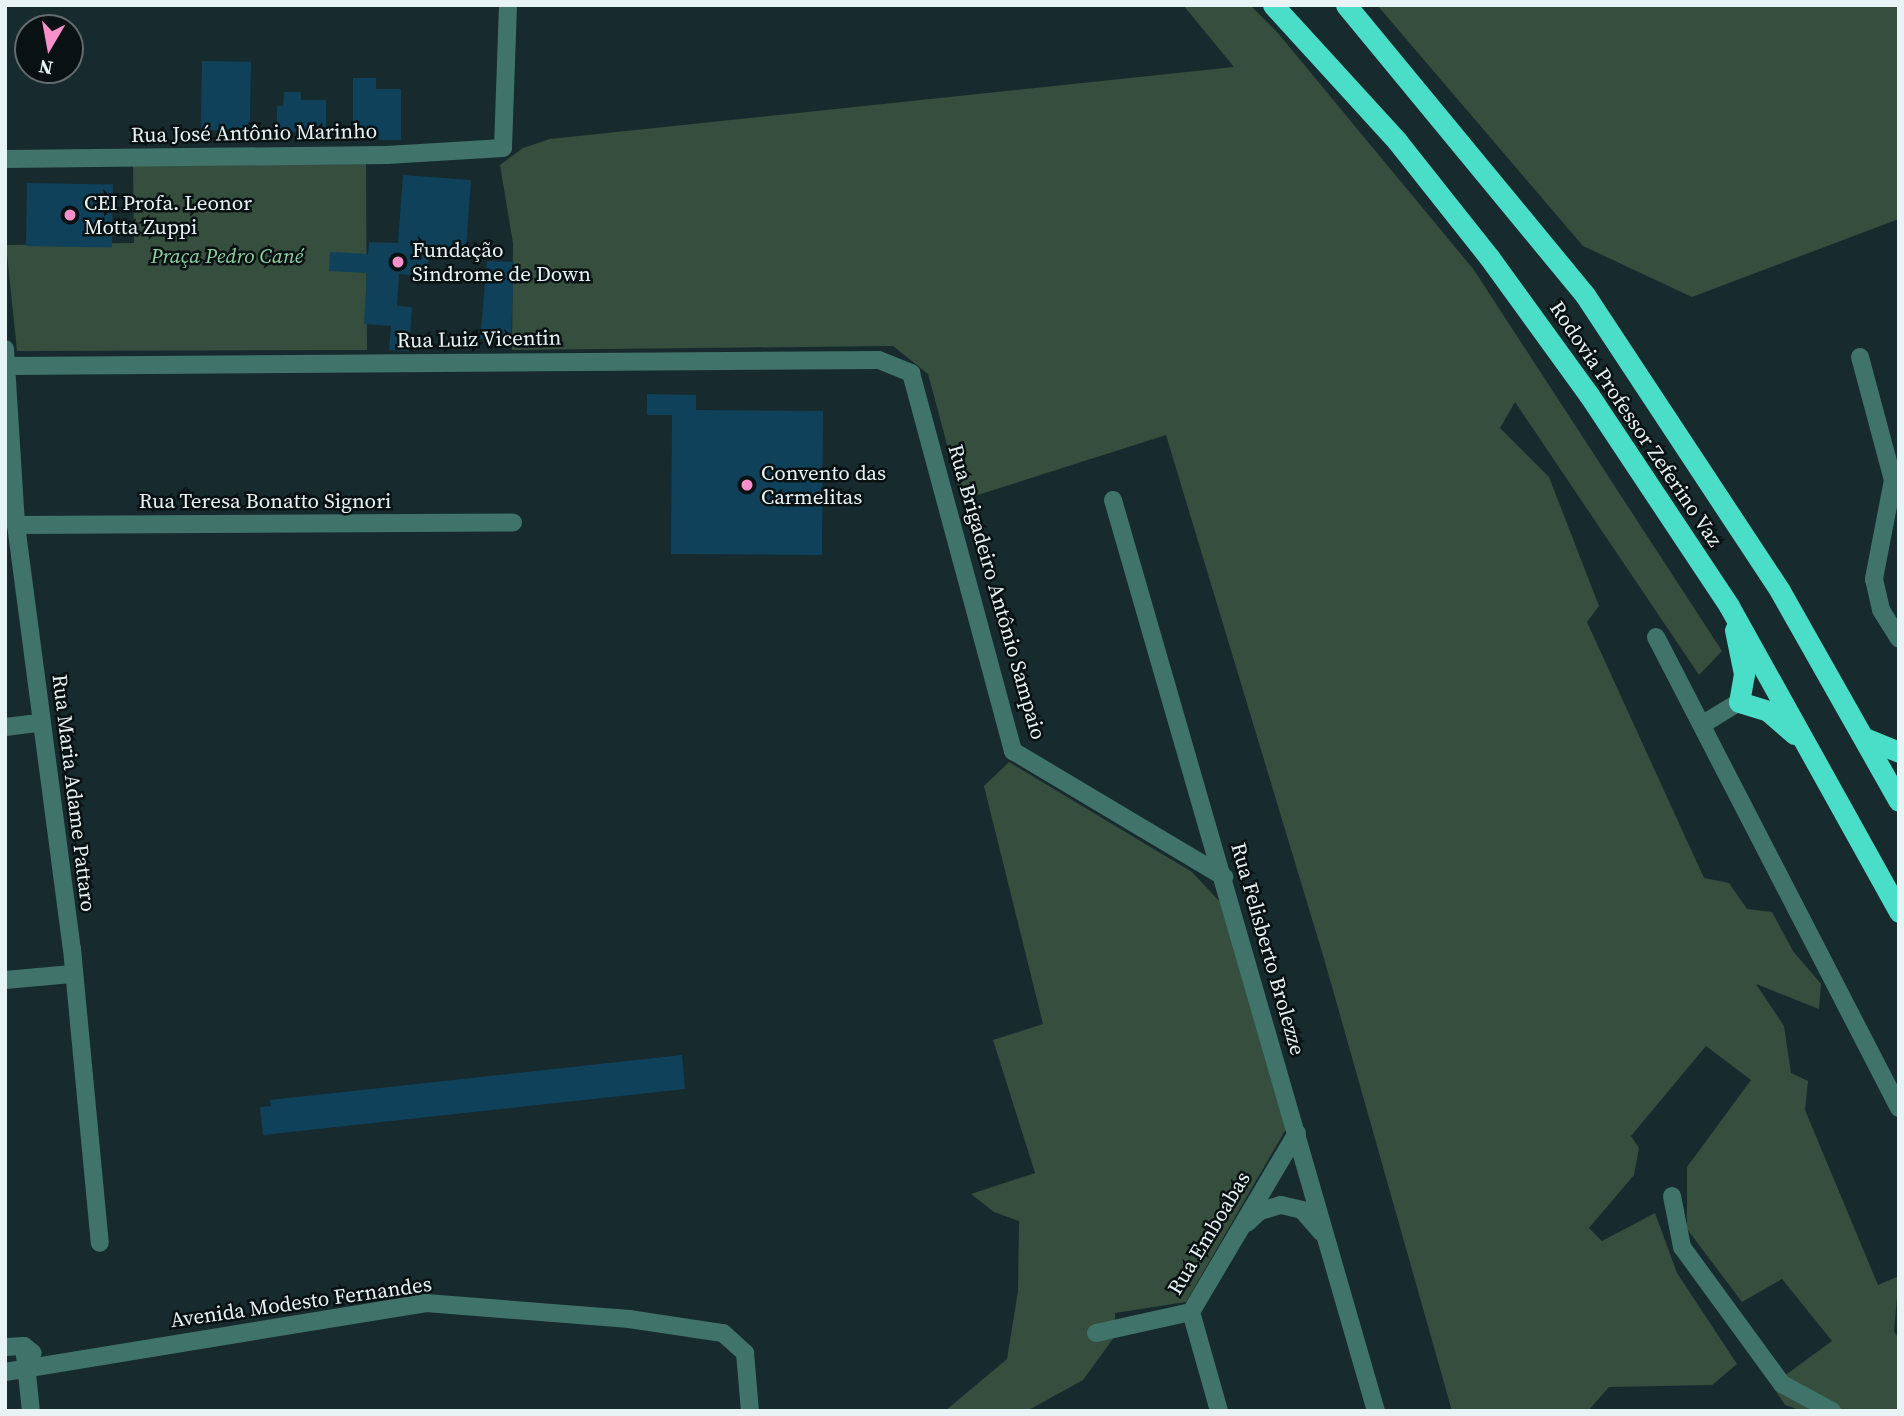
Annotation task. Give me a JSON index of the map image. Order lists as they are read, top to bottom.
{
  "streets": {
    "highway": ["Rodovia Professor Zeferino Vaz"],
    "street": [
      "Rua José Antônio Marinho",
      "Rua Luiz Vicentin",
      "Rua Teresa Bonatto Signori",
      "Rua Brigadeiro Antônio Sampaio",
      "Rua Maria Adame Pattaro",
      "Rua Felisberto Brolezze",
      "Rua Emboabas",
      "Avenida Modesto Fernandes"
    ]
  },
  "crossings": [
    ["Rua Luiz Vicentin", "Rua Brigadeiro Antônio Sampaio"],
    ["Rua Luiz Vicentin", "Rua Maria Adame Pattaro"],
    ["Rua Teresa Bonatto Signori", "Rua Maria Adame Pattaro"],
    ["Rua Brigadeiro Antônio Sampaio", "Rua Felisberto Brolezze"],
    ["Rua Felisberto Brolezze", "Rua Emboabas"]
  ],
  "parks": ["Praça Pedro Cané"],
  "places": ["CEI Profa. Leonor Motta Zuppi", "Fundação Sindrome de Down", "Convento das Carmelitas"],
  "north": "bottom"
}
